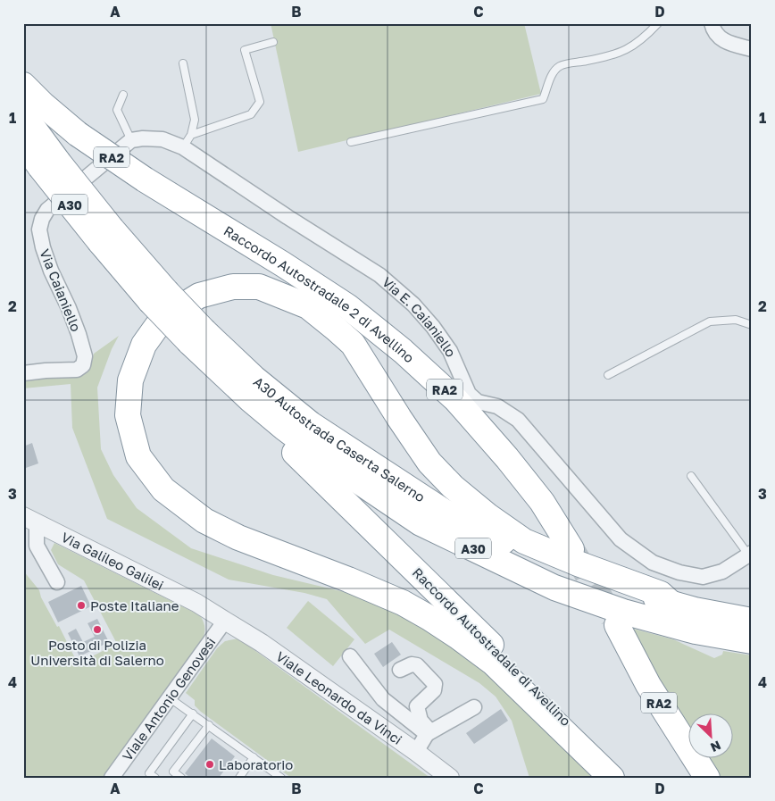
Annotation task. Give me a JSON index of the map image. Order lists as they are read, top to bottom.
{
  "streets": {
    "highway": [
      "RA2",
      "A30",
      "Raccordo Autostradale 2 di Avellino",
      "A30 Autostrada Caserta Salerno",
      "Raccordo Autostradale di Avellino"
    ],
    "street": [
      "Via Caianiello",
      "Via E. Caianiello",
      "Via Galileo Galilei",
      "Viale Leonardo da Vinci",
      "Viale Antonio Genovesi"
    ]
  },
  "crossings": [
    ["Via Caianiello", "Via E. Caianiello"],
    ["A30 Autostrada Caserta Salerno", "Raccordo Autostradale di Avellino"],
    ["Via Galileo Galilei", "Viale Leonardo da Vinci"],
    ["Via Galileo Galilei", "Viale Antonio Genovesi"],
    ["Viale Leonardo da Vinci", "Viale Antonio Genovesi"]
  ],
  "places": ["Poste Italiane", "Posto di Polizia Università di Salerno", "Laboratorio"],
  "north": "bottom right",
  "grid": {
    "columns": [
      "A",
      "B",
      "C",
      "D"
    ],
    "rows": [
      "1",
      "2",
      "3",
      "4"
    ]
  }
}
